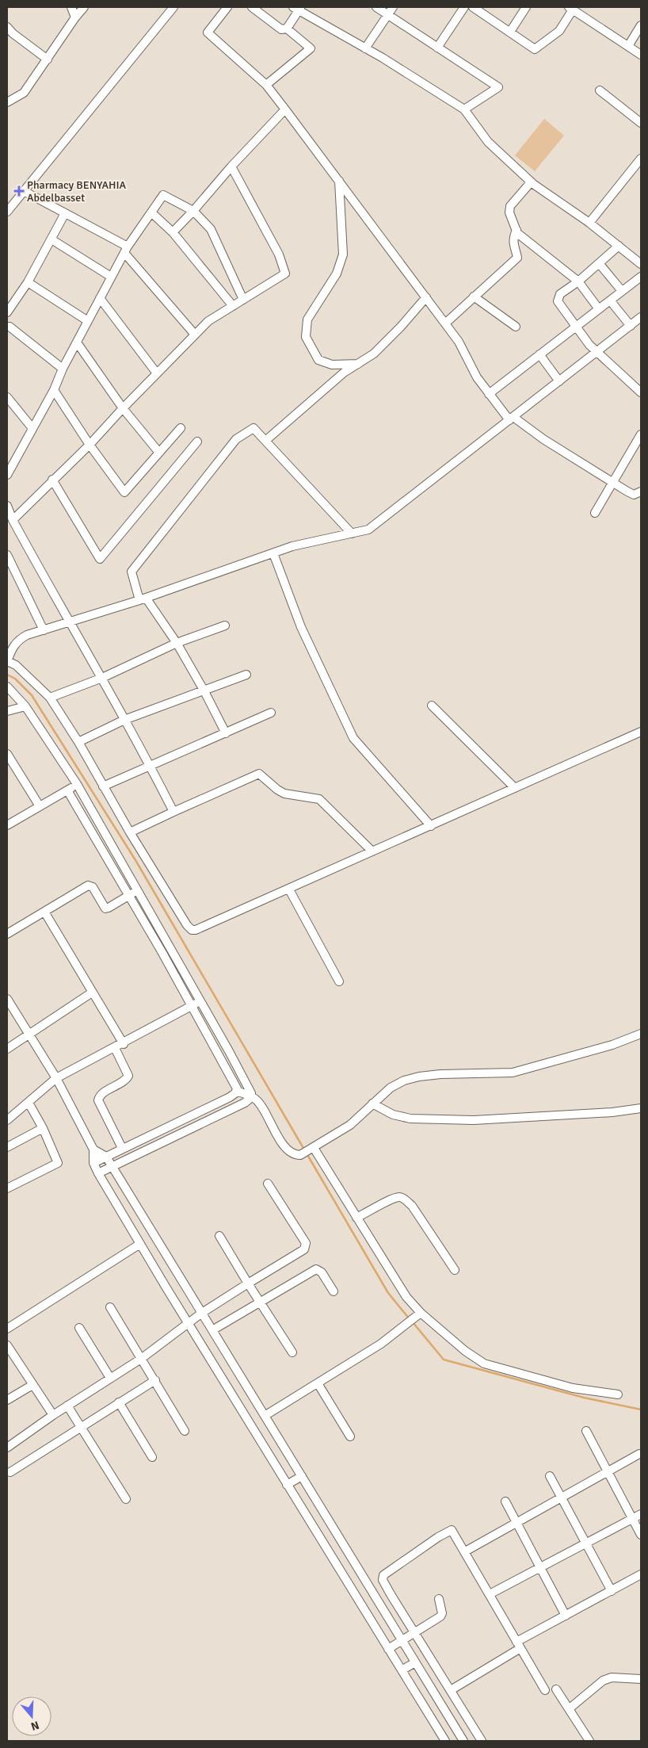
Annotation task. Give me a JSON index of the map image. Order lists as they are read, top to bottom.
{
  "places": {
    "health": ["Pharmacy BENYAHIA Abdelbasset"]
  },
  "north": "bottom"
}
